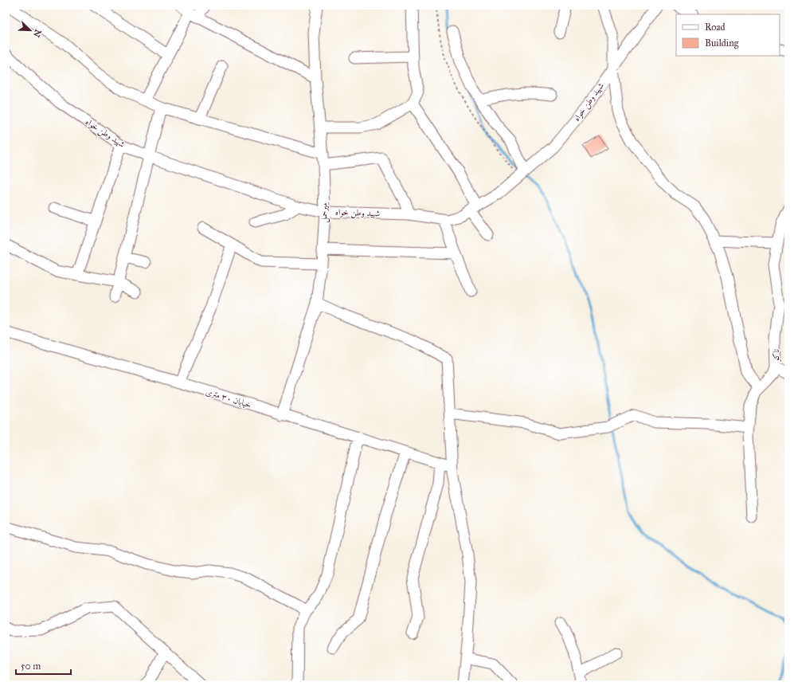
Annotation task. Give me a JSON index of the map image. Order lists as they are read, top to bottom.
{
  "streets": {
    "street": [
      "شهید وطن خواه",
      "میرحمل",
      "ناکو",
      "خیابان ۳۰ متری"
    ]
  },
  "crossings": [
    ["شهید وطن خواه", "میرحمل"],
    ["میرحمل", "خیابان ۳۰ متری"]
  ],
  "legend": ["Road", "Building"],
  "scale_bar": "50 m",
  "north": "bottom right"
}
